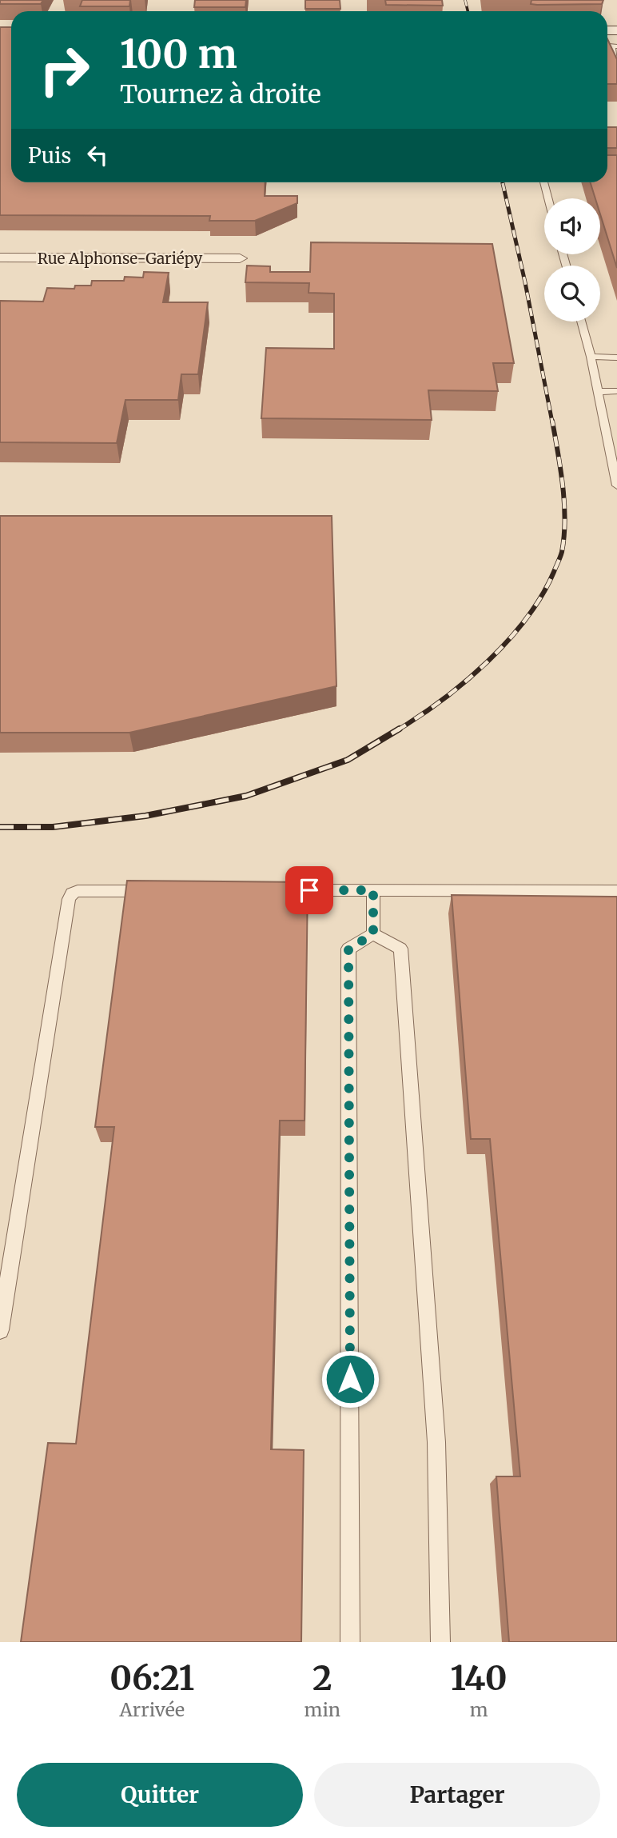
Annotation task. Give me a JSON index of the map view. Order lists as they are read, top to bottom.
{
  "streets": {
    "street": ["Rue Alphonse-Gariépy"]
  },
  "page": {
    "turn": ["100 m", "Tournez à droite"],
    "then": "Puis",
    "eta": [
      "06:21",
      "Arrivée",
      "2",
      "min",
      "140",
      "m"
    ],
    "buttons": ["Quitter", "Partager"]
  }
}
